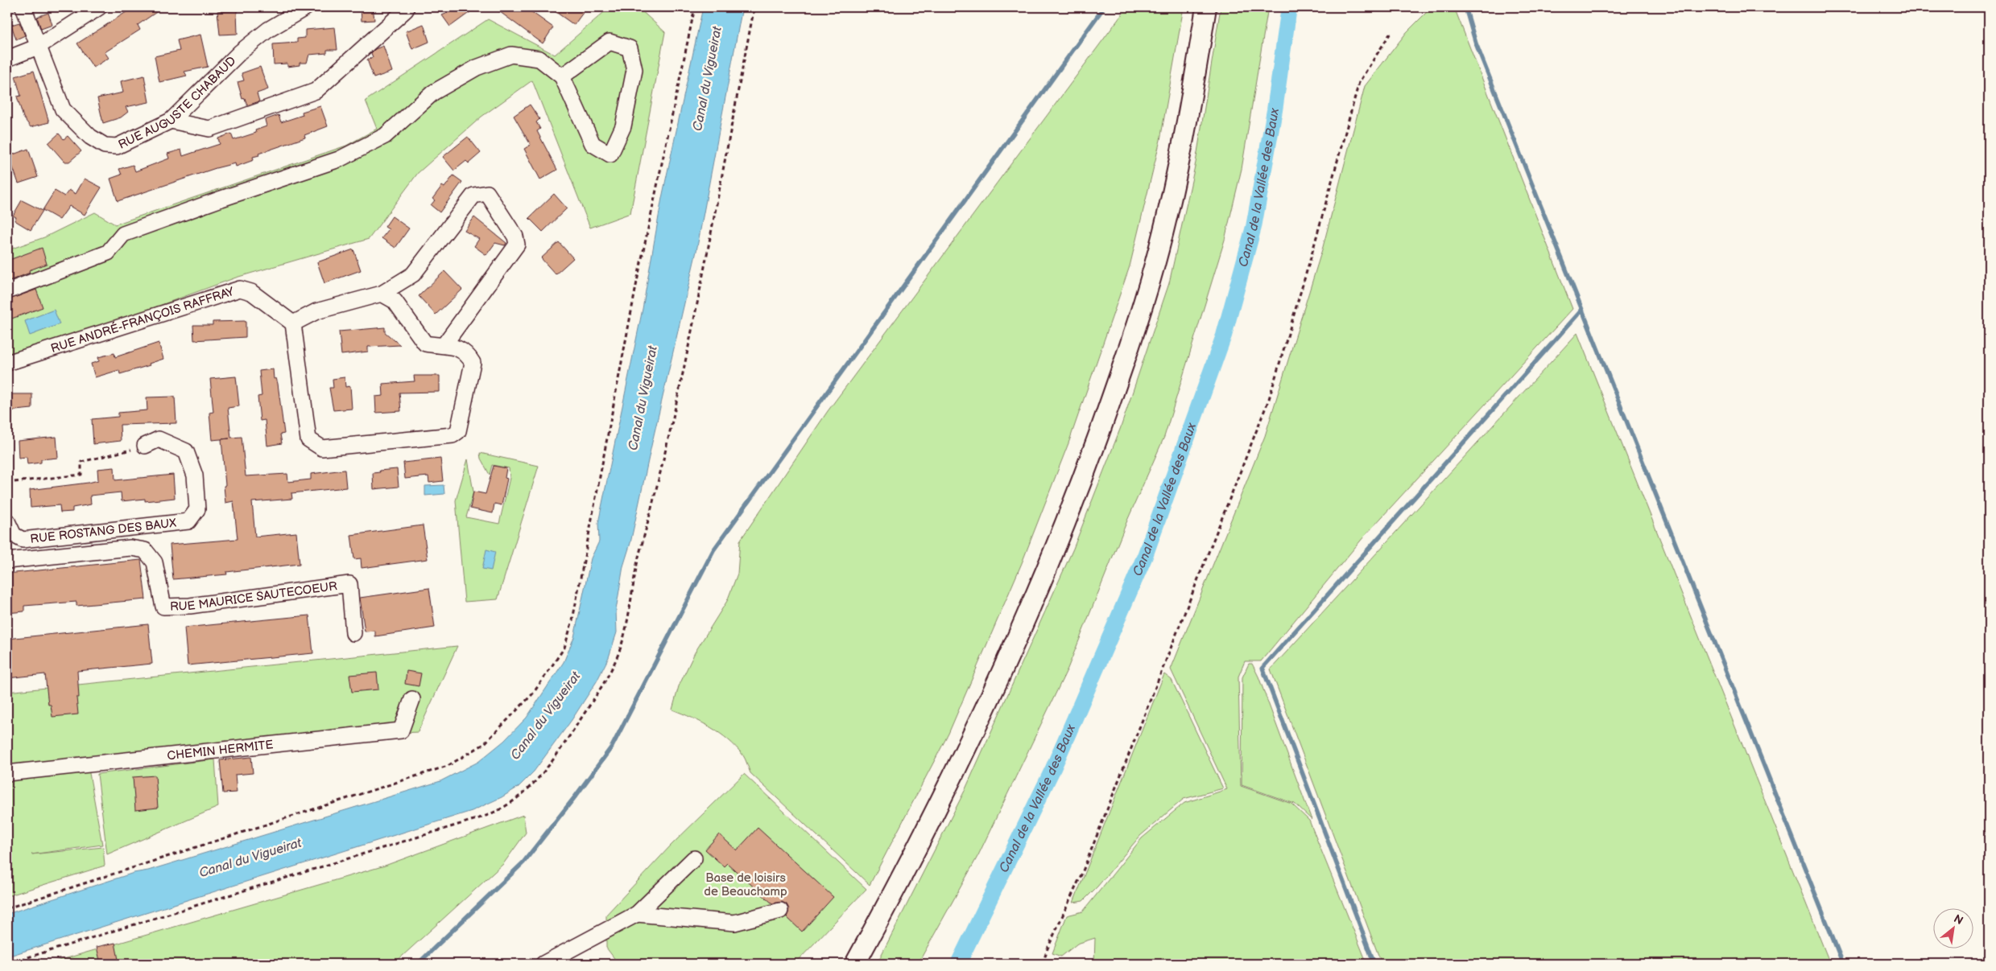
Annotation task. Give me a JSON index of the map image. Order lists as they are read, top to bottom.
{
  "streets": {
    "street": [
      "RUE AUGUSTE CHABAUD",
      "RUE ANDRÉ-FRANÇOIS RAFFRAY",
      "RUE ROSTANG DES BAUX",
      "RUE MAURICE SAUTECOEUR",
      "CHEMIN HERMITE"
    ]
  },
  "water": ["Canal du Vigueirat", "Canal de la Vallée des Baux"],
  "parks": ["Base de loisirs de Beauchamp"],
  "north": "top right"
}
